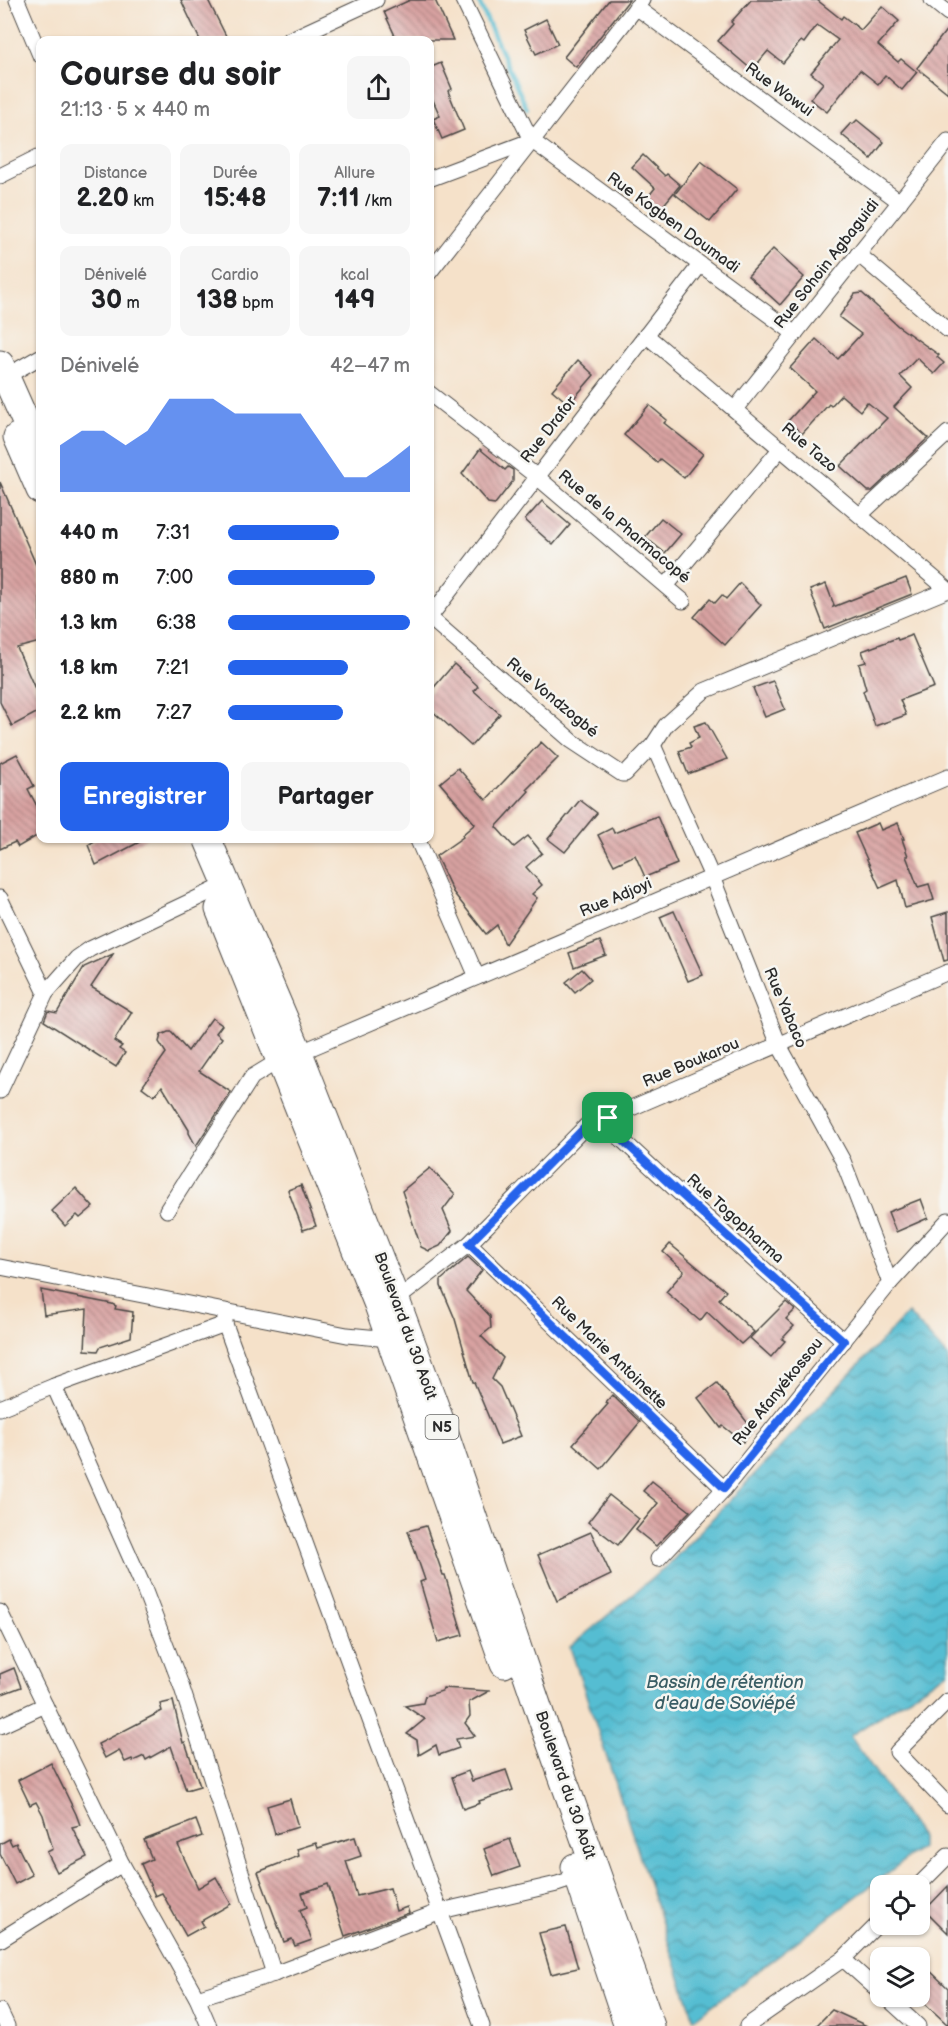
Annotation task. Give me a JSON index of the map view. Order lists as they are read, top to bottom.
{
  "streets": {
    "highway": ["Boulevard du 30 Août", "N5"],
    "street": [
      "Rue Wowui",
      "Rue Kogben Doumadi",
      "Rue Sohoin Agbaguidi",
      "Rue Drafor",
      "Rue Tazo",
      "Rue de la Pharmacopé",
      "Rue Vondzogbé",
      "Rue Adjoyi",
      "Rue Yabaco",
      "Rue Boukarou",
      "Rue Togopharma",
      "Rue Marie Antoinette",
      "Rue Afanyékossou"
    ]
  },
  "crossings": [
    ["Rue Wowui", "Rue Sohoin Agbaguidi"],
    ["Rue Kogben Doumadi", "Rue Sohoin Agbaguidi"],
    ["Rue Kogben Doumadi", "Rue Drafor"],
    ["Rue Sohoin Agbaguidi", "Rue Tazo"],
    ["Rue Drafor", "Rue Tazo"],
    ["Rue Drafor", "Rue de la Pharmacopé"],
    ["Rue Vondzogbé", "Rue Yabaco"],
    ["Rue Adjoyi", "Rue Yabaco"],
    ["Rue Adjoyi", "Boulevard du 30 Août"],
    ["Rue Yabaco", "Rue Boukarou"],
    ["Rue Yabaco", "Rue Afanyékossou"],
    ["Rue Boukarou", "Rue Togopharma"],
    ["Rue Boukarou", "Boulevard du 30 Août"],
    ["Rue Boukarou", "Rue Marie Antoinette"],
    ["Rue Togopharma", "Rue Afanyékossou"],
    ["Rue Marie Antoinette", "Rue Afanyékossou"]
  ],
  "water": ["Bassin de rétention d'eau de Soviépé"],
  "page": {
    "heading": ["Course du soir", "21:13 · 5 × 440 m"],
    "stats": [
      ["Distance", "2.20 km"],
      ["Durée", "15:48"],
      ["Allure", "7:11 /km"],
      ["Dénivelé", "30 m"],
      ["Cardio", "138 bpm"],
      ["kcal", "149"]
    ],
    "chart": ["Dénivelé", "42–47 m"],
    "list": [
      {
        "name": "440 m",
        "note": "7:31"
      },
      {
        "name": "880 m",
        "note": "7:00"
      },
      {
        "name": "1.3 km",
        "note": "6:38"
      },
      {
        "name": "1.8 km",
        "note": "7:21"
      },
      {
        "name": "2.2 km",
        "note": "7:27"
      }
    ],
    "buttons": ["Enregistrer", "Partager"]
  }
}
